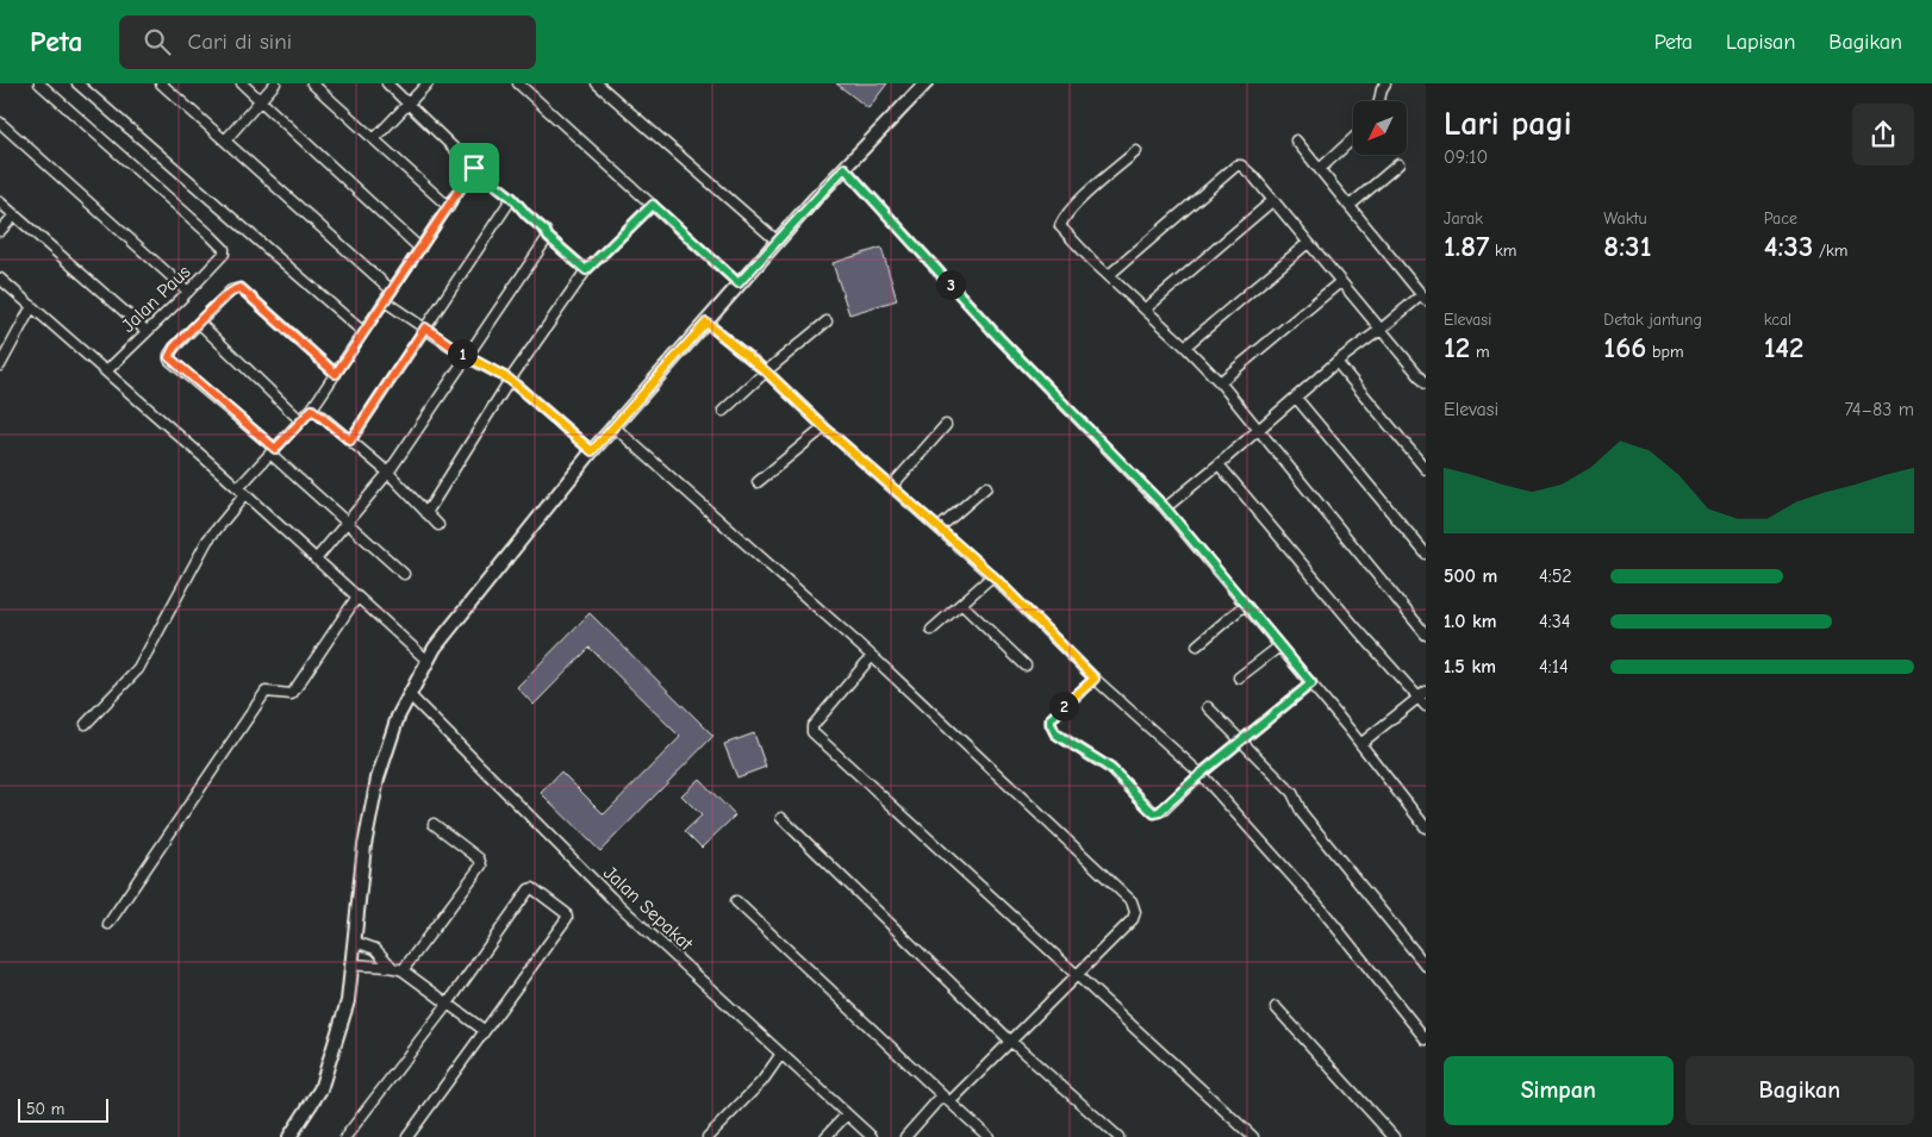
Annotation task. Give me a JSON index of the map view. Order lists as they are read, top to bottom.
{
  "streets": {
    "street": ["Jalan Paus", "Jalan Sepakat"]
  },
  "scale_bar": "50 m",
  "north": "bottom left",
  "page": {
    "header": "Peta",
    "search": "Cari di sini",
    "nav": ["Peta", "Lapisan", "Bagikan"],
    "heading": ["Lari pagi", "09:10"],
    "stats": [
      ["Jarak", "1.87 km"],
      ["Waktu", "8:31"],
      ["Pace", "4:33 /km"],
      ["Elevasi", "12 m"],
      ["Detak jantung", "166 bpm"],
      ["kcal", "142"]
    ],
    "pins": ["3", "1", "2"],
    "chart": ["Elevasi", "74–83 m"],
    "list": [
      {
        "name": "500 m",
        "note": "4:52"
      },
      {
        "name": "1.0 km",
        "note": "4:34"
      },
      {
        "name": "1.5 km",
        "note": "4:14"
      }
    ],
    "buttons": ["Simpan", "Bagikan"],
    "scale": "50 m"
  }
}
